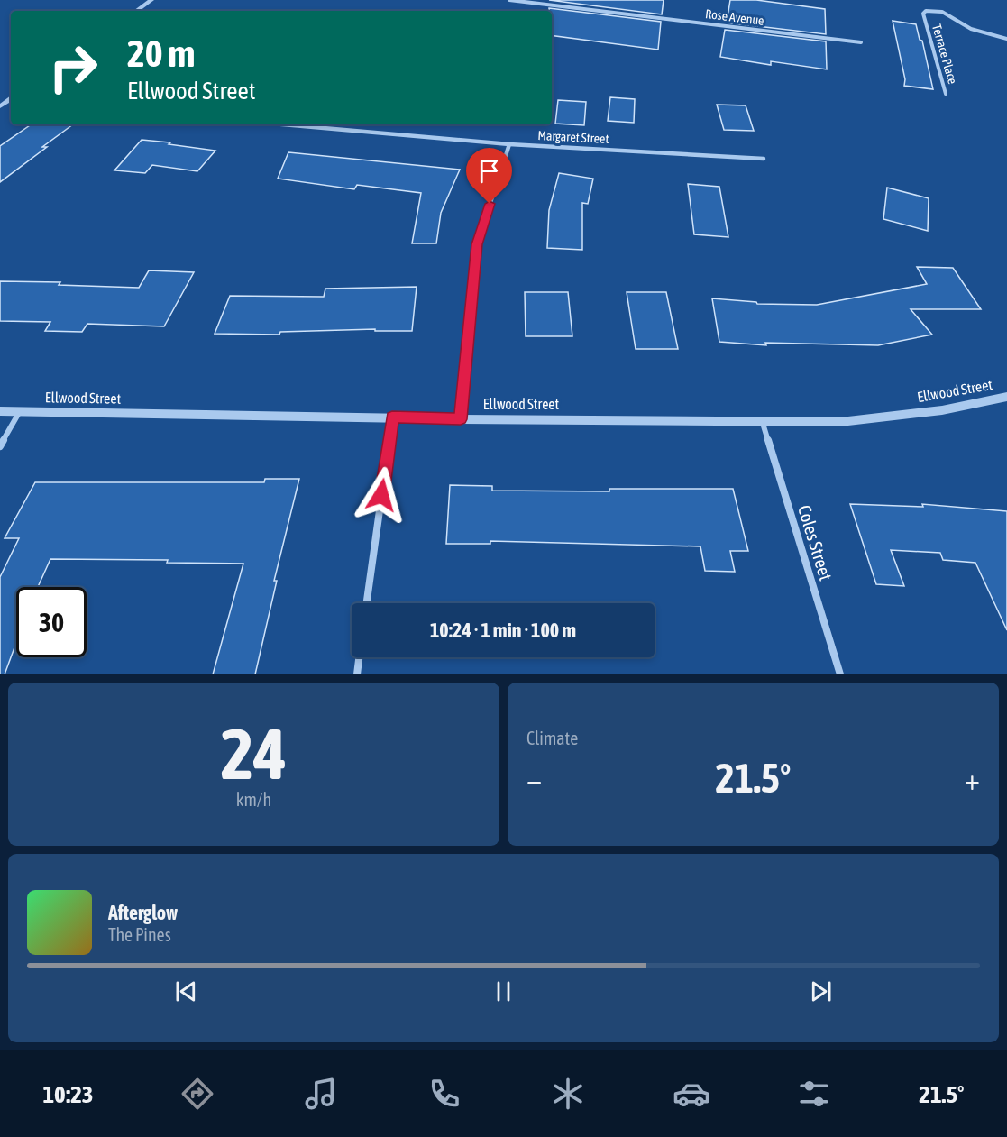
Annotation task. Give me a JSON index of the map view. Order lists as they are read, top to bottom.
{
  "streets": {
    "street": [
      "Rose Avenue",
      "Terrace Place",
      "Margaret Street",
      "Ellwood Street",
      "Coles Street"
    ]
  },
  "crossings": [
    ["Ellwood Street", "Coles Street"]
  ],
  "page": {
    "turn": ["20 m", "Ellwood Street"],
    "limit": "30",
    "trip": "10:24 · 1 min · 100 m",
    "tile": [
      ["24", "km/h"],
      "Climate"
    ],
    "heat": ["−", "21.5°", "+"],
    "song": ["Afterglow", "The Pines"],
    "tabs": ["10:23", "21.5°"]
  }
}
